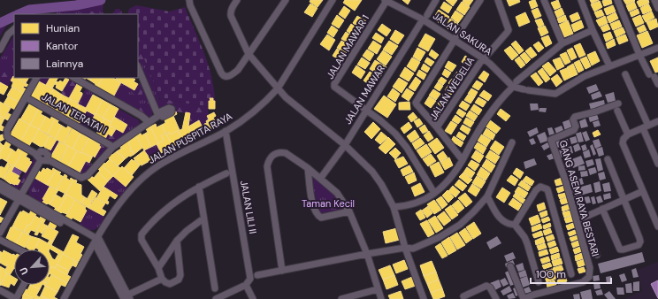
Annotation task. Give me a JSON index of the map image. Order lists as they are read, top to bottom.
{
  "streets": {
    "street": [
      "JALAN SAKURA",
      "JALAN MAWAR 1",
      "JALAN WEDELIA",
      "JALAN MAWAR",
      "JALAN TERATAI I",
      "JALAN PUSPITA RAYA",
      "GANG ASEM RAYA BESTARI",
      "JALAN LILI II"
    ]
  },
  "crossings": [
    ["JALAN SAKURA", "JALAN MAWAR 1"],
    ["JALAN SAKURA", "JALAN WEDELIA"],
    ["JALAN SAKURA", "JALAN MAWAR"],
    ["JALAN MAWAR 1", "JALAN MAWAR"],
    ["JALAN PUSPITA RAYA", "JALAN LILI II"]
  ],
  "parks": ["Taman Kecil"],
  "legend": ["Hunian", "Kantor", "Lainnya"],
  "scale_bar": "100 m",
  "north": "bottom left"
}
